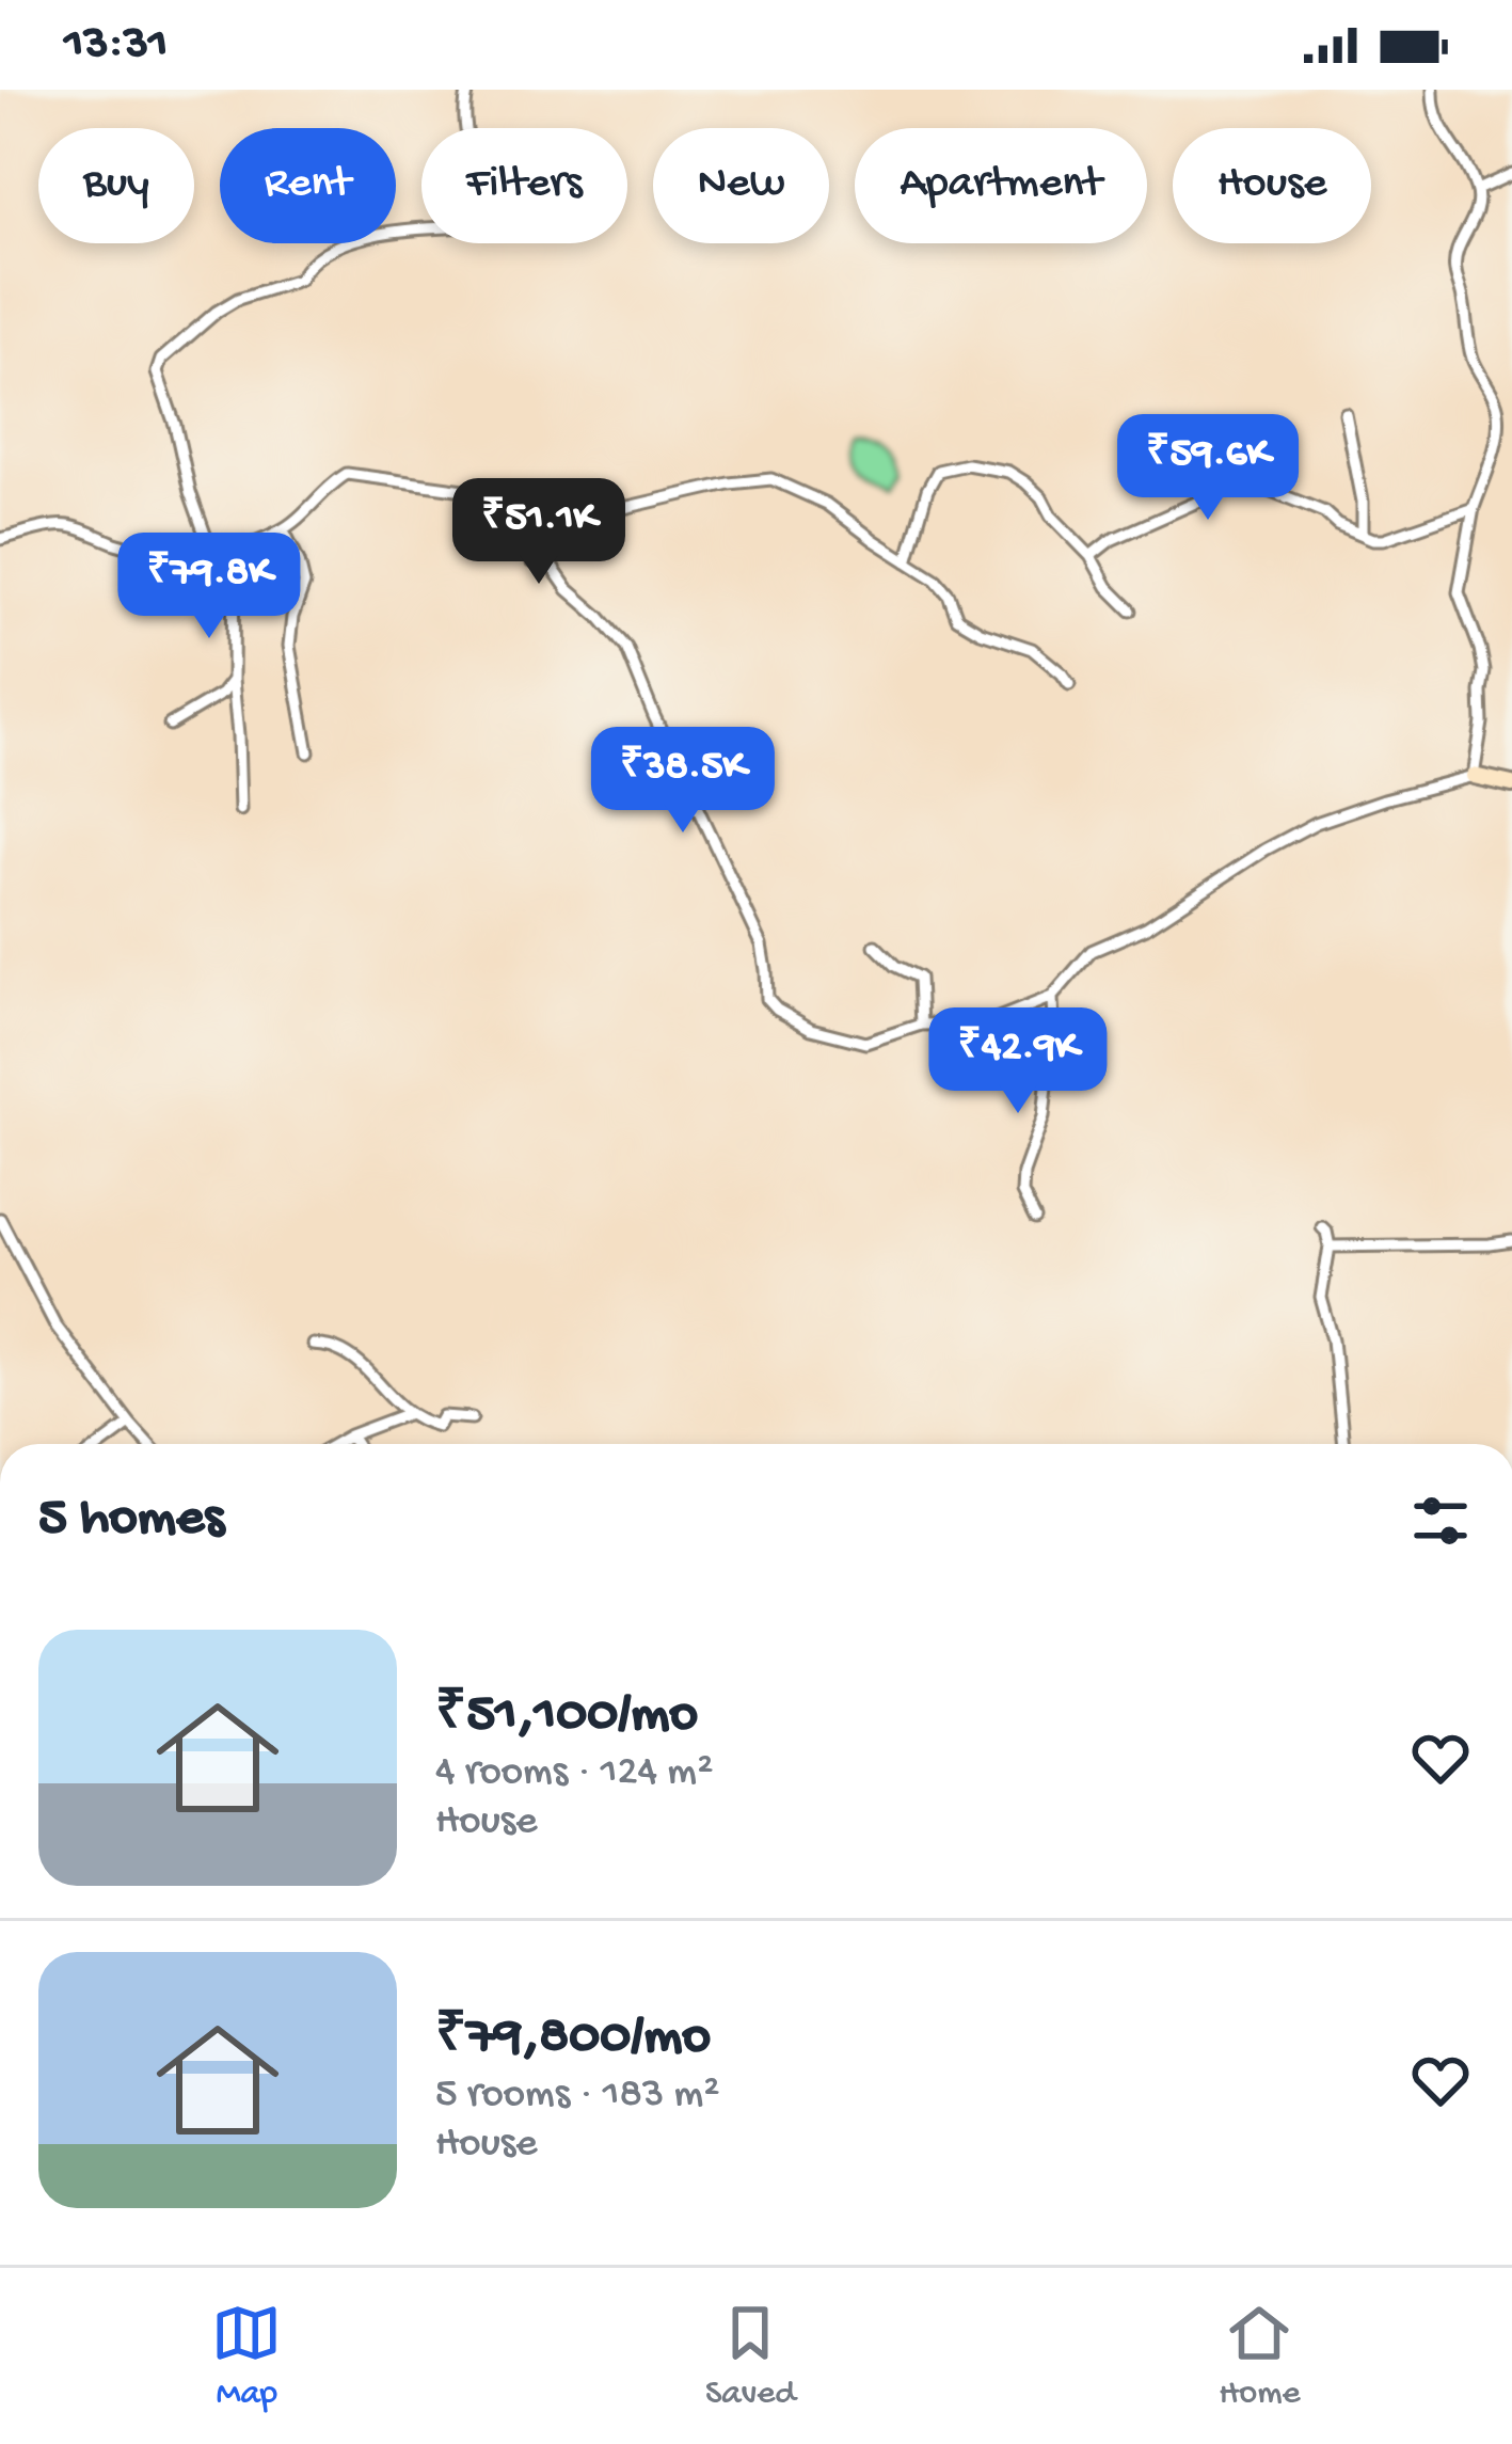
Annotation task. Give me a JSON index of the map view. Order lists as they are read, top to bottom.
{
  "page": {
    "status": "13:31",
    "chip": [
      "Buy",
      "Rent",
      "Filters",
      "New",
      "Apartment",
      "House"
    ],
    "price": [
      "₹59.6K",
      "₹51.1K",
      "₹79.8K",
      "₹38.5K",
      "₹42.9K"
    ],
    "heading": "5 homes",
    "list": [
      {
        "name": "₹51,100/mo",
        "note": "4 rooms · 124 m² · House"
      },
      {
        "name": "₹79,800/mo",
        "note": "5 rooms · 183 m² · House"
      }
    ],
    "tabs": ["Map", "Saved", "Home"]
  }
}
